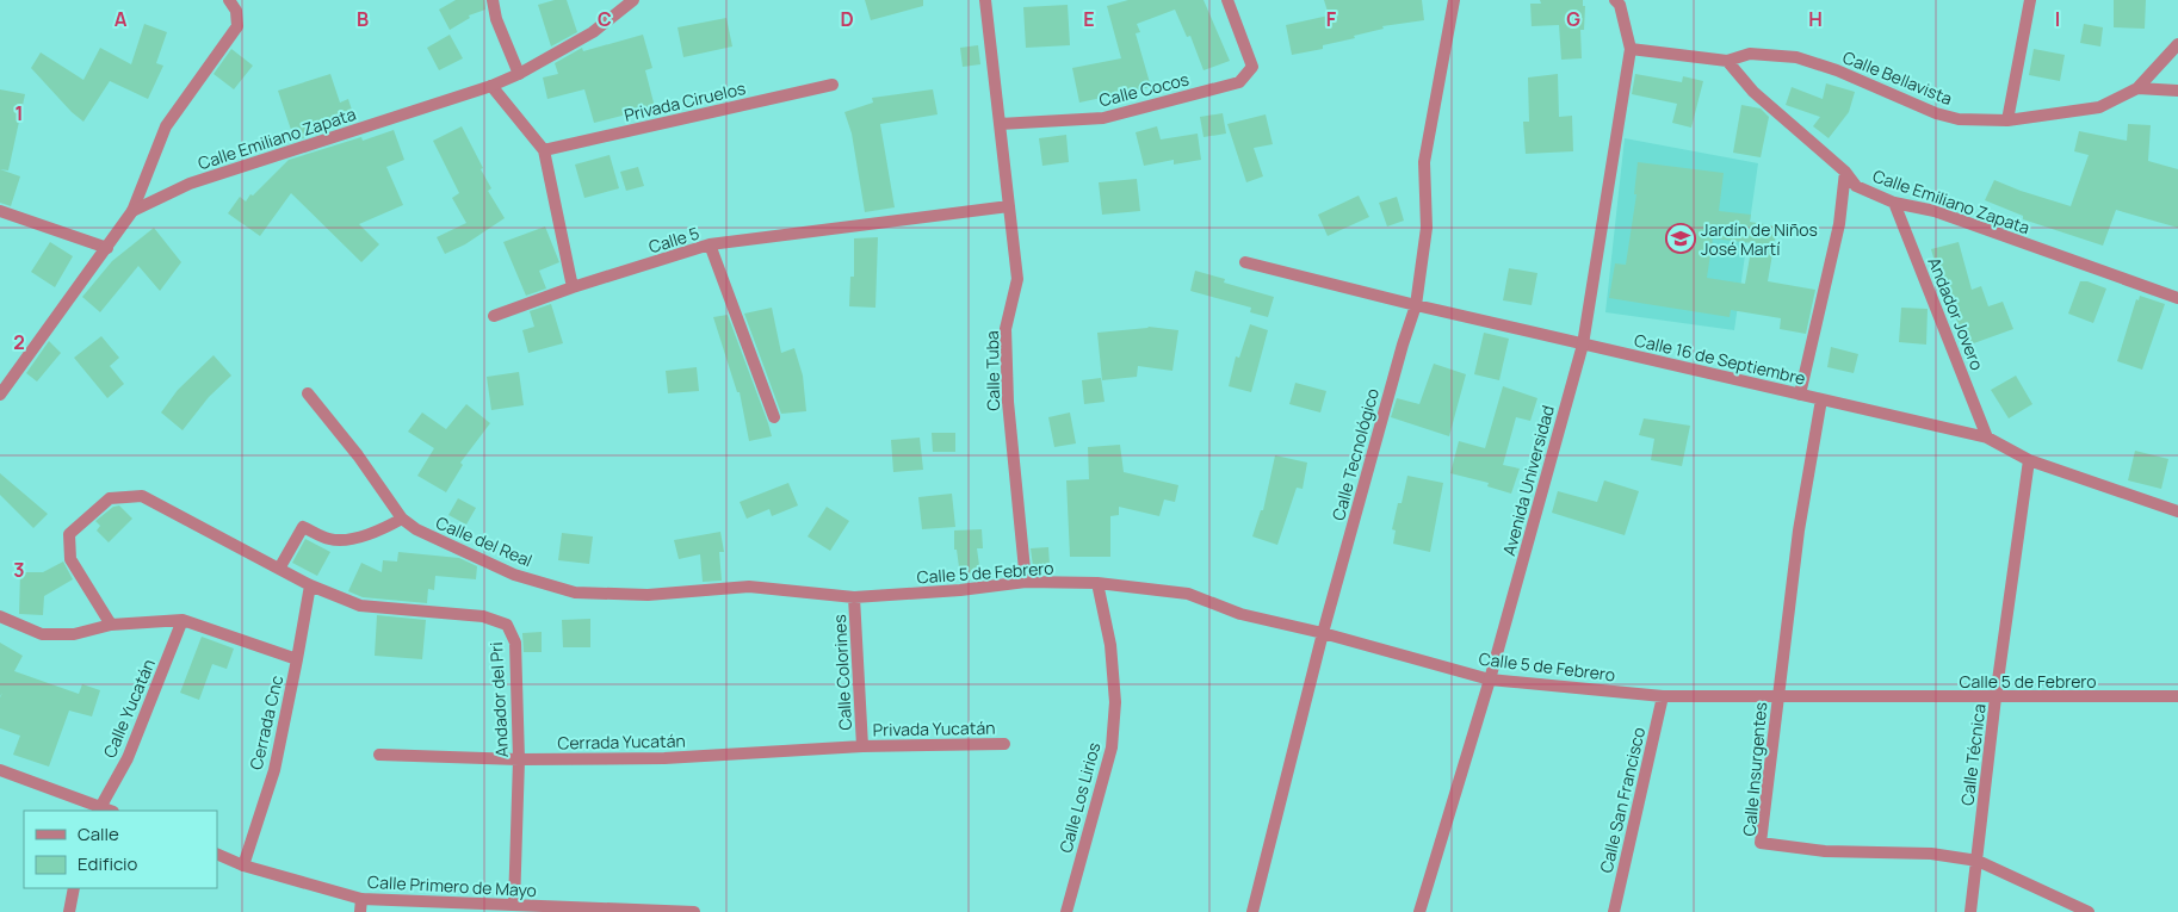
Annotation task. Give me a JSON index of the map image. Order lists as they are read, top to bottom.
{
  "streets": {
    "street": [
      "Calle Bellavista",
      "Calle Cocos",
      "Privada Ciruelos",
      "Calle Emiliano Zapata",
      "Calle 5",
      "Andador Jovero",
      "Calle 16 de Septiembre",
      "Calle Tuba",
      "Calle Tecnológico",
      "Avenida Universidad",
      "Calle del Real",
      "Calle 5 de Febrero",
      "Calle Colorines",
      "Andador del Pri",
      "Calle Yucatán",
      "Cerrada Cnc",
      "Privada Yucatán",
      "Cerrada Yucatán",
      "Calle Técnica",
      "Calle Insurgentes",
      "Calle Los Lirios",
      "Calle San Francisco",
      "Calle Primero de Mayo"
    ]
  },
  "crossings": [
    ["Calle Bellavista", "Calle Emiliano Zapata"],
    ["Calle Cocos", "Calle Tuba"],
    ["Calle Emiliano Zapata", "Andador Jovero"],
    ["Calle 5", "Calle Tuba"],
    ["Andador Jovero", "Calle 16 de Septiembre"],
    ["Calle 16 de Septiembre", "Calle Tecnológico"],
    ["Calle 16 de Septiembre", "Avenida Universidad"],
    ["Calle 16 de Septiembre", "Calle Técnica"],
    ["Calle 16 de Septiembre", "Calle Insurgentes"],
    ["Calle Tuba", "Calle 5 de Febrero"],
    ["Calle Tecnológico", "Calle 5 de Febrero"],
    ["Avenida Universidad", "Calle 5 de Febrero"],
    ["Calle del Real", "Calle 5 de Febrero"],
    ["Calle del Real", "Calle Colorines"],
    ["Calle 5 de Febrero", "Calle Colorines"],
    ["Calle 5 de Febrero", "Calle Técnica"],
    ["Calle 5 de Febrero", "Calle Insurgentes"],
    ["Calle 5 de Febrero", "Calle Los Lirios"],
    ["Calle 5 de Febrero", "Calle San Francisco"],
    ["Calle Colorines", "Privada Yucatán"],
    ["Calle Colorines", "Cerrada Yucatán"],
    ["Andador del Pri", "Cerrada Cnc"],
    ["Andador del Pri", "Cerrada Yucatán"],
    ["Andador del Pri", "Calle Primero de Mayo"],
    ["Cerrada Cnc", "Calle Primero de Mayo"],
    ["Privada Yucatán", "Cerrada Yucatán"],
    ["Calle Técnica", "Calle Insurgentes"]
  ],
  "places": {
    "school or university": ["Jardín de Niños José Martí"]
  },
  "legend": ["Calle", "Edificio"],
  "grid": {
    "columns": [
      "A",
      "B",
      "C",
      "D",
      "E",
      "F",
      "G",
      "H",
      "I"
    ],
    "rows": ["1", "2", "3"]
  }
}
